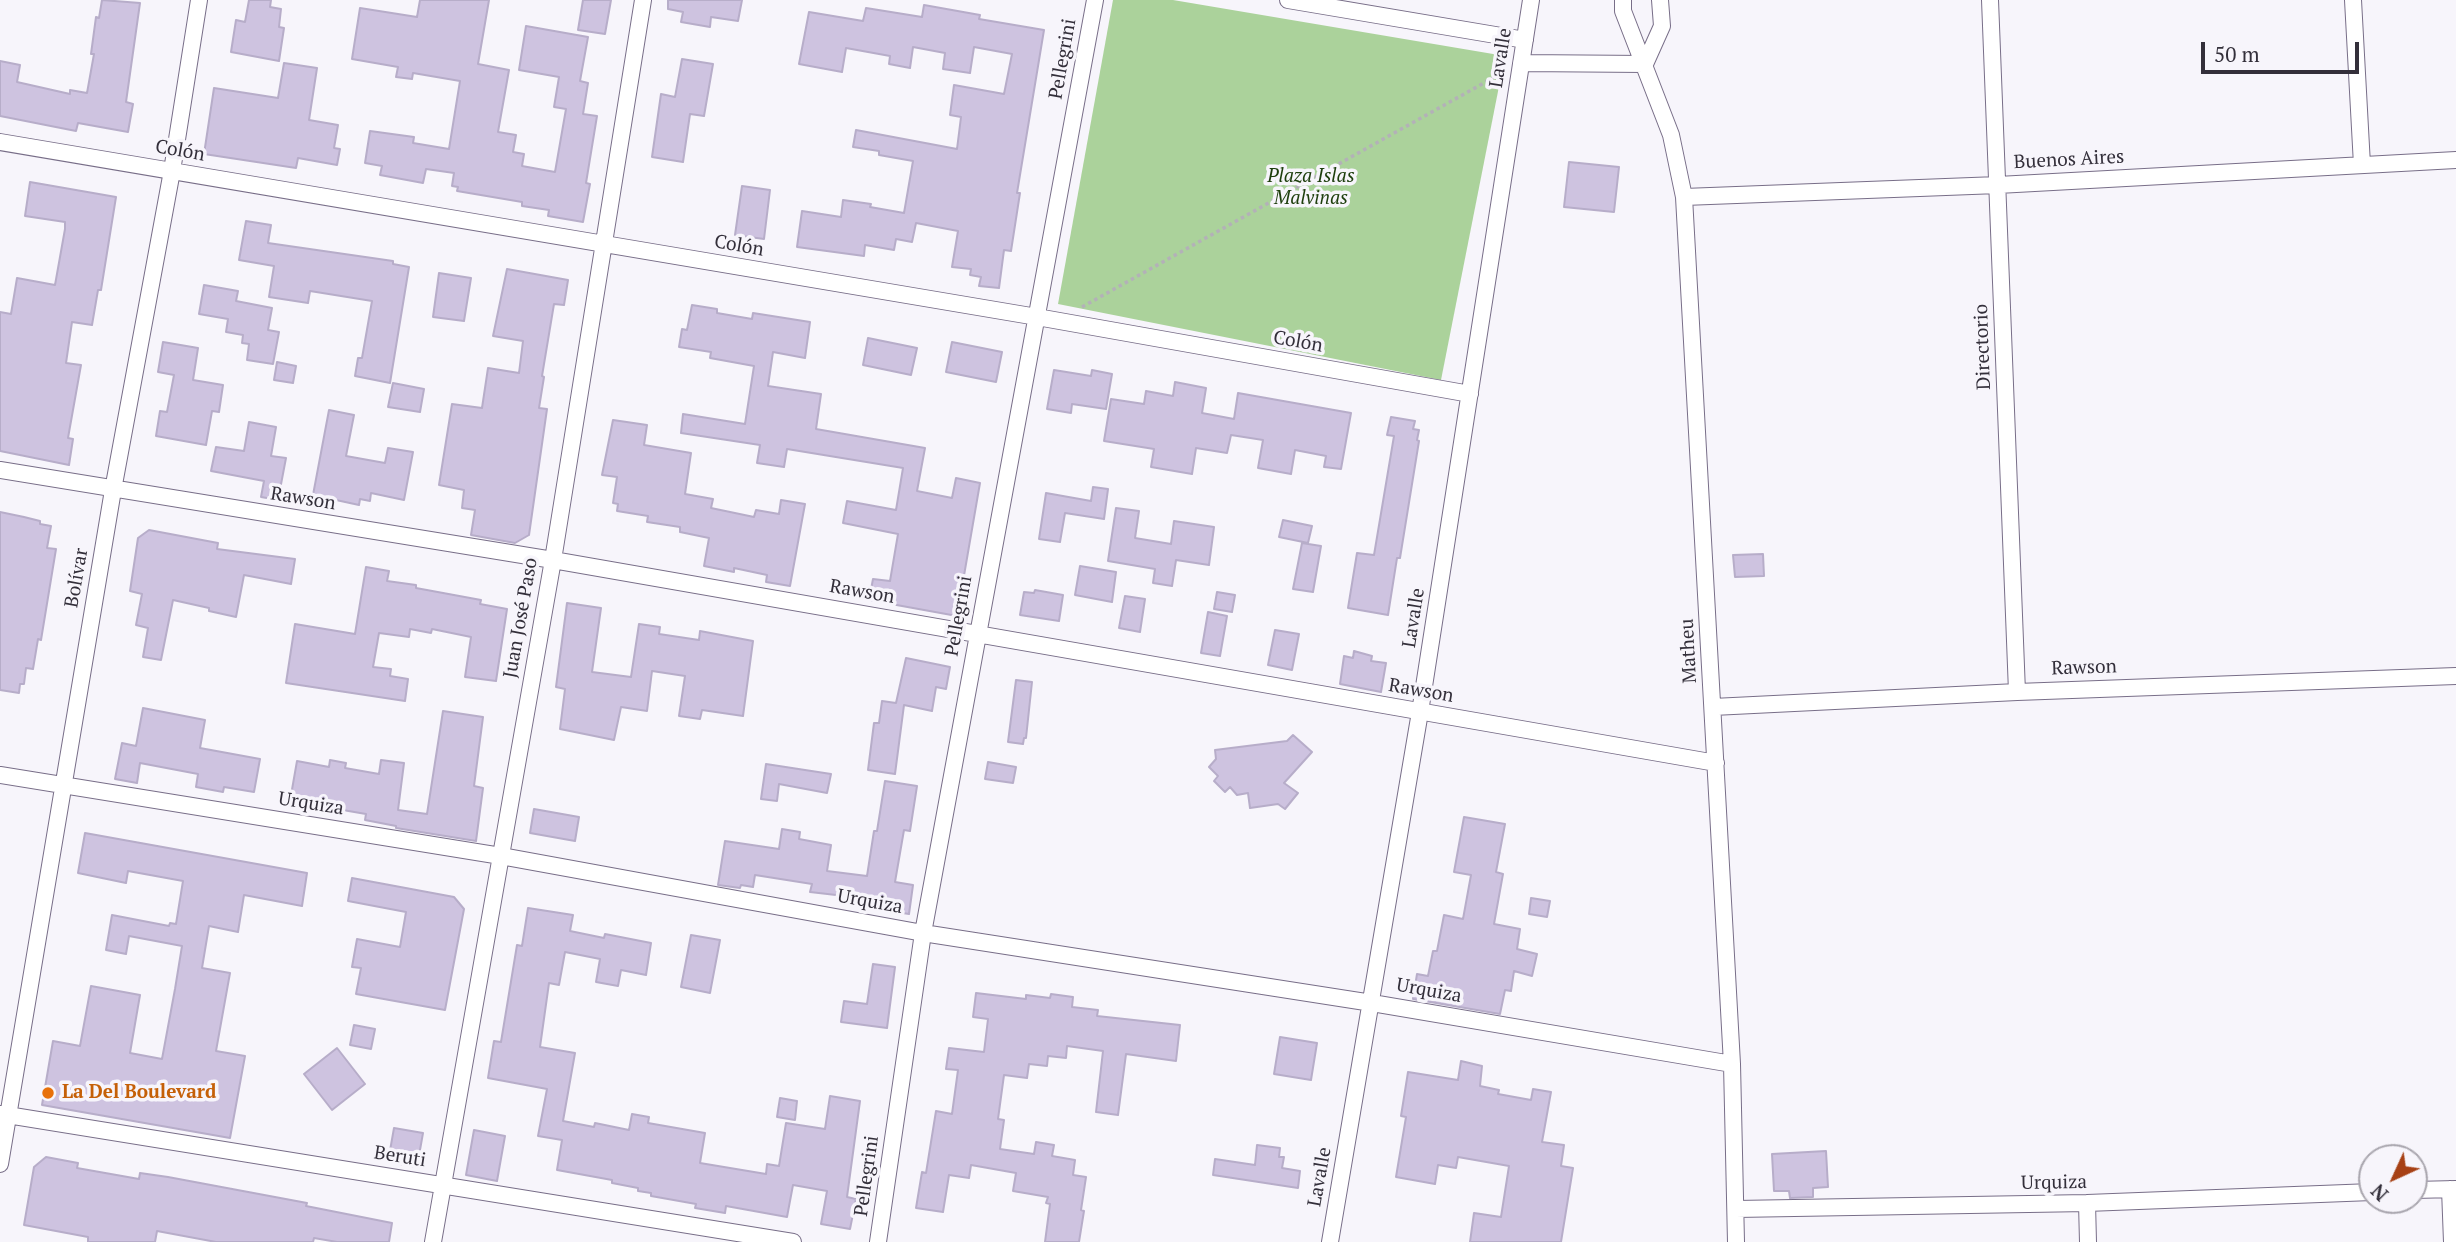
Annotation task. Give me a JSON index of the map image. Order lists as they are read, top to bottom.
{
  "streets": {
    "street": [
      "Lavalle",
      "Pellegrini",
      "Colón",
      "Buenos Aires",
      "Directorio",
      "Rawson",
      "Bolívar",
      "Juan José Paso",
      "Matheu",
      "Urquiza",
      "Beruti"
    ]
  },
  "crossings": [
    ["Lavalle", "Colón"],
    ["Lavalle", "Rawson"],
    ["Lavalle", "Urquiza"],
    ["Pellegrini", "Colón"],
    ["Pellegrini", "Rawson"],
    ["Pellegrini", "Urquiza"],
    ["Colón", "Bolívar"],
    ["Colón", "Juan José Paso"],
    ["Buenos Aires", "Directorio"],
    ["Buenos Aires", "Matheu"],
    ["Directorio", "Rawson"],
    ["Rawson", "Bolívar"],
    ["Rawson", "Juan José Paso"],
    ["Rawson", "Matheu"],
    ["Bolívar", "Urquiza"],
    ["Bolívar", "Beruti"],
    ["Juan José Paso", "Urquiza"],
    ["Juan José Paso", "Beruti"],
    ["Matheu", "Urquiza"]
  ],
  "parks": ["Plaza Islas Malvinas"],
  "places": ["La Del Boulevard"],
  "scale_bar": "50 m",
  "north": "bottom left"
}
